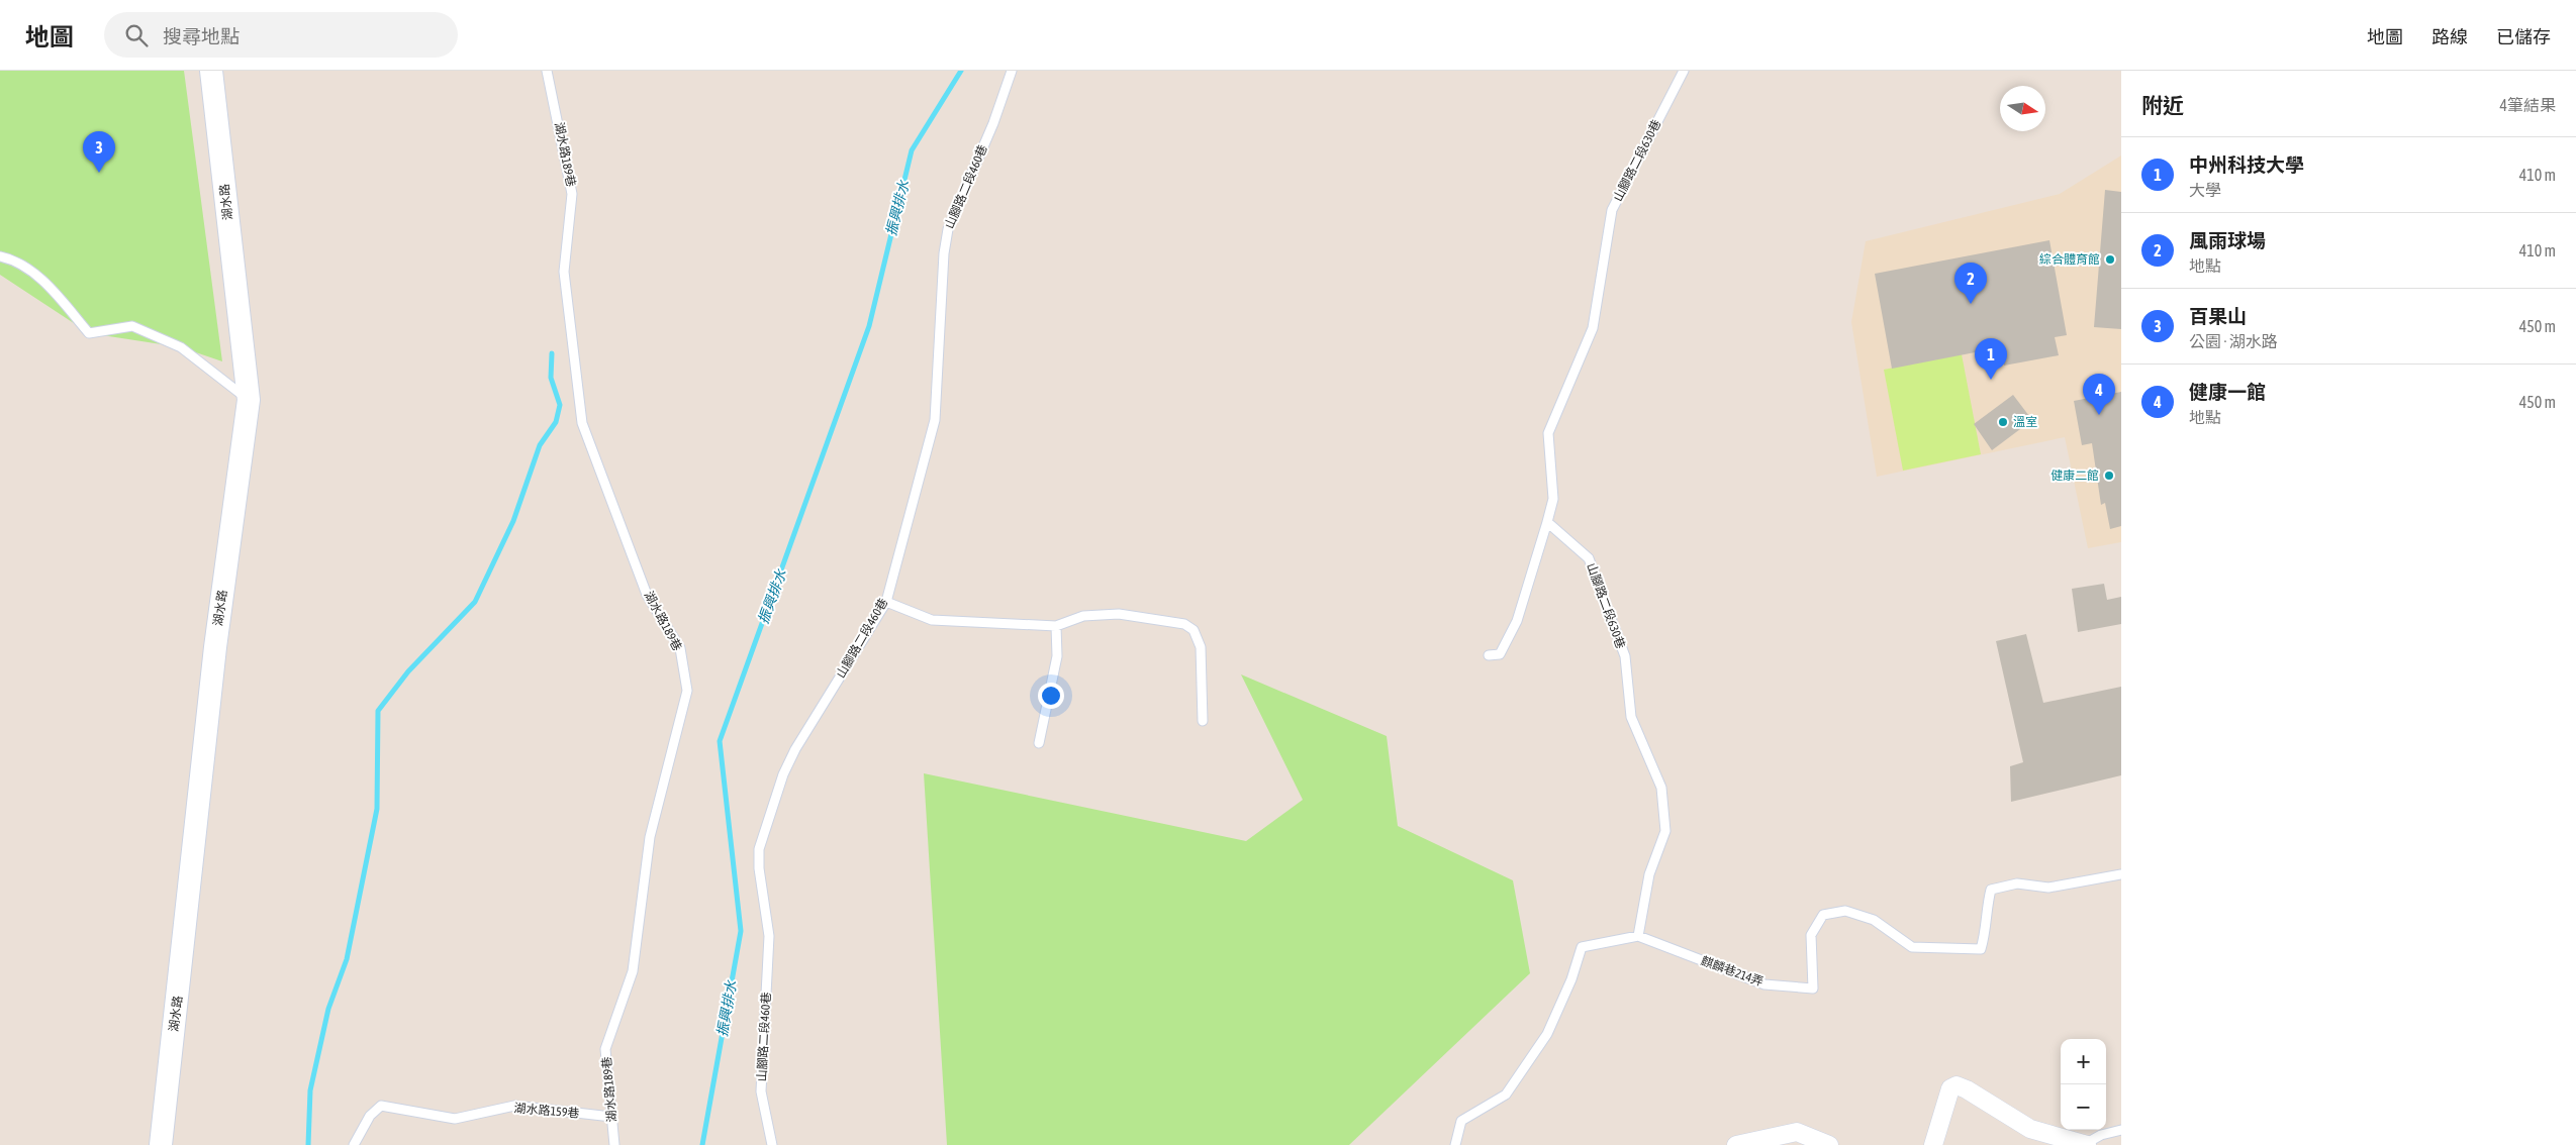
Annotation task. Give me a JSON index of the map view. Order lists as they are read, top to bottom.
{
  "streets": {
    "street": ["湖水路"],
    "lane": [
      "湖水路189巷",
      "山腳路二段630巷",
      "山腳路二段460巷",
      "麒麟巷214弄",
      "湖水路159巷"
    ]
  },
  "crossings": [
    ["湖水路189巷", "湖水路159巷"],
    ["山腳路二段630巷", "麒麟巷214弄"]
  ],
  "water": ["振興排水"],
  "places": ["綜合體育館", "溫室", "健康二館"],
  "north": "right",
  "page": {
    "header": "地圖",
    "search": "搜尋地點",
    "nav": ["地圖", "路線", "已儲存"],
    "heading": ["附近", "4筆結果"],
    "pins": [
      "3",
      "2",
      "1",
      "4"
    ],
    "list": [
      {
        "mark": "1",
        "name": "中州科技大學",
        "note": "大學",
        "value": "410 m"
      },
      {
        "mark": "2",
        "name": "風雨球場",
        "note": "地點",
        "value": "410 m"
      },
      {
        "mark": "3",
        "name": "百果山",
        "note": "公園 · 湖水路",
        "value": "450 m"
      },
      {
        "mark": "4",
        "name": "健康一館",
        "note": "地點",
        "value": "450 m"
      }
    ],
    "map_buttons": ["+", "−"]
  }
}
